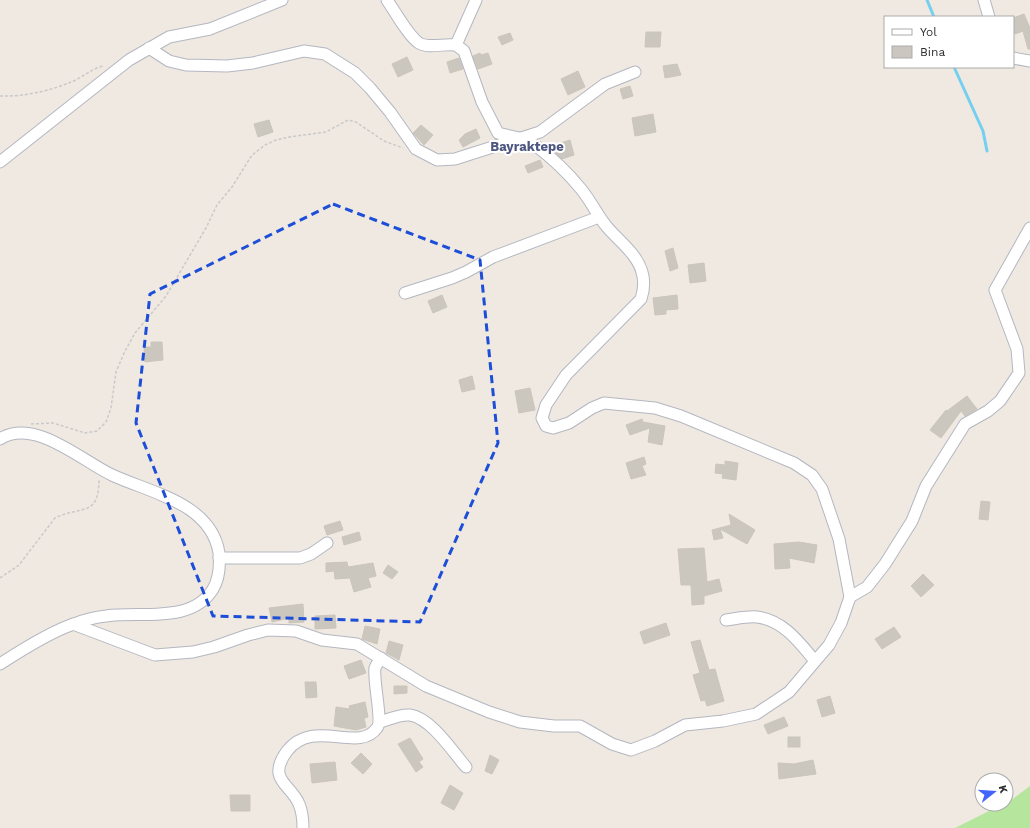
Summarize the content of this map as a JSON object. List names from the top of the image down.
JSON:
{
  "districts": ["Bayraktepe"],
  "legend": ["Yol", "Bina"],
  "north": "right"
}
